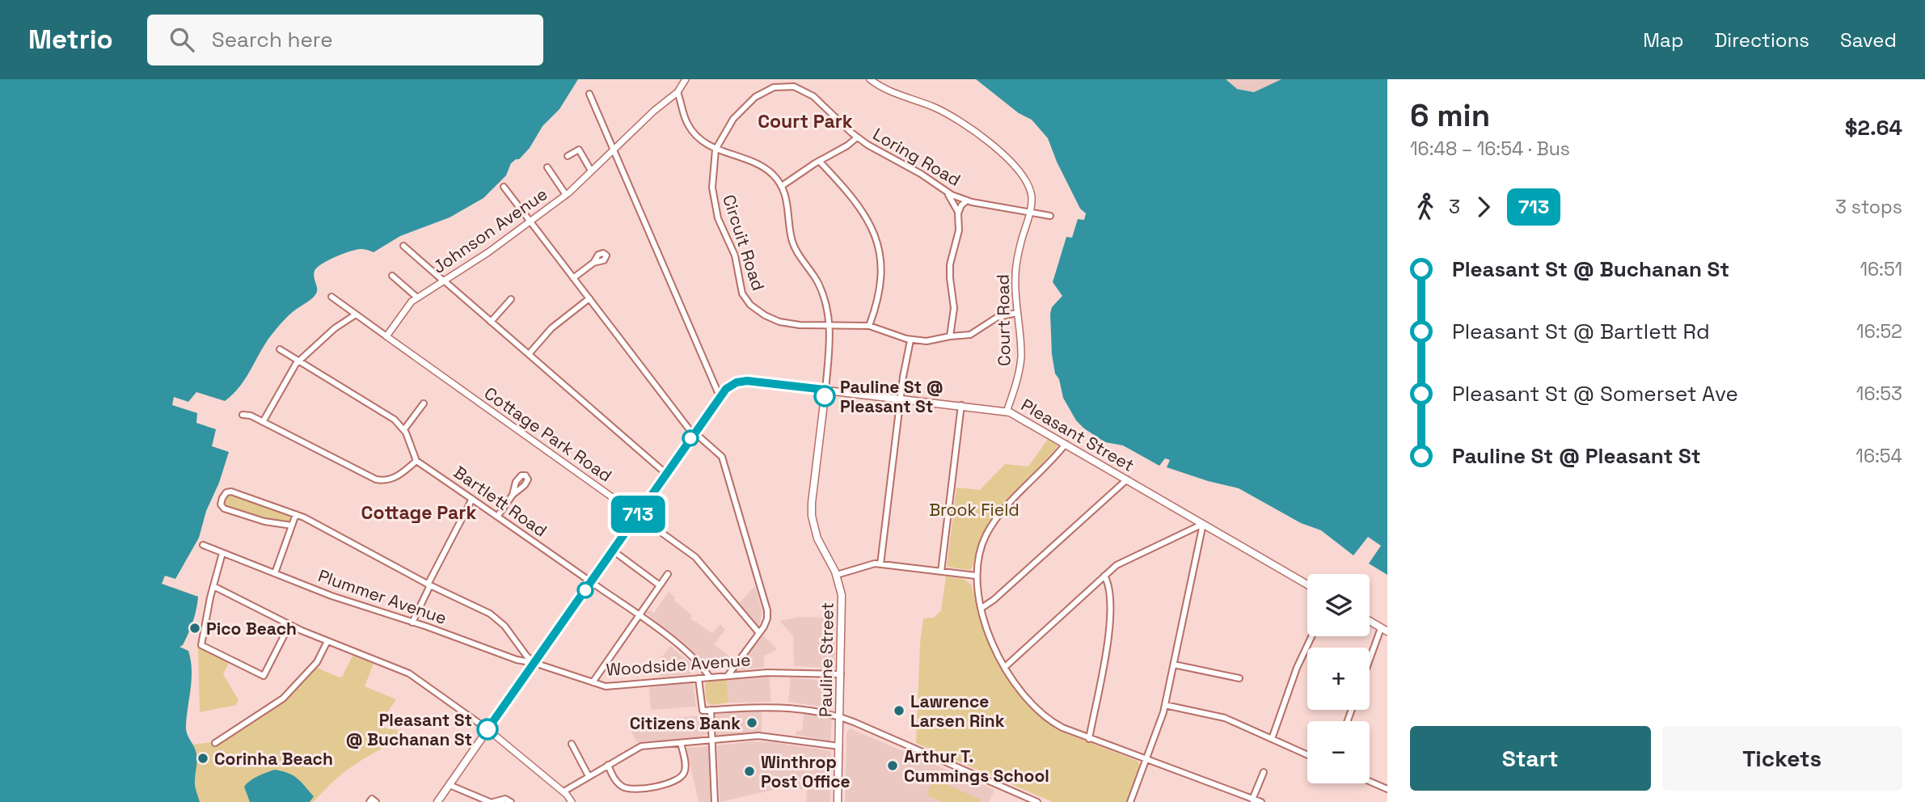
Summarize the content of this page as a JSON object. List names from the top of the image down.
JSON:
{
  "streets": {
    "main road": ["Pleasant Street", "Pauline Street"],
    "street": [
      "Loring Road",
      "Johnson Avenue",
      "Circuit Road",
      "Court Road",
      "Cottage Park Road",
      "Bartlett Road",
      "Plummer Avenue",
      "Woodside Avenue"
    ]
  },
  "crossings": [
    ["Loring Road", "Court Road"],
    ["Johnson Avenue", "Cottage Park Road"],
    ["Circuit Road", "Court Road"],
    ["Court Road", "Pleasant Street"],
    ["Cottage Park Road", "Pleasant Street"],
    ["Pleasant Street", "Bartlett Road"],
    ["Pleasant Street", "Plummer Avenue"],
    ["Pleasant Street", "Pauline Street"],
    ["Pleasant Street", "Woodside Avenue"],
    ["Bartlett Road", "Woodside Avenue"],
    ["Plummer Avenue", "Woodside Avenue"],
    ["Pauline Street", "Woodside Avenue"]
  ],
  "districts": ["Court Park", "Cottage Park"],
  "parks": ["Brook Field"],
  "places": [
    "Pauline St @ Pleasant St",
    "Pico Beach",
    "Lawrence Larsen Rink",
    "Citizens Bank",
    "Pleasant St @ Buchanan St",
    "Corinha Beach",
    "Arthur T. Cummings School",
    "Winthrop Post Office"
  ],
  "lines": ["bus line 713"],
  "page": {
    "header": "Metrio",
    "search": "Search here",
    "nav": ["Map", "Directions", "Saved"],
    "on_map": "713",
    "heading": ["6 min", "16:48 – 16:54 · Bus", "$2.64"],
    "legs": ["3", "713", "3 stops"],
    "list": [
      {
        "name": "Pleasant St @ Buchanan St",
        "value": "16:51"
      },
      {
        "name": "Pleasant St @ Bartlett Rd",
        "value": "16:52"
      },
      {
        "name": "Pleasant St @ Somerset Ave",
        "value": "16:53"
      },
      {
        "name": "Pauline St @ Pleasant St",
        "value": "16:54"
      }
    ],
    "map_buttons": ["+", "−"],
    "buttons": ["Start", "Tickets"]
  }
}
